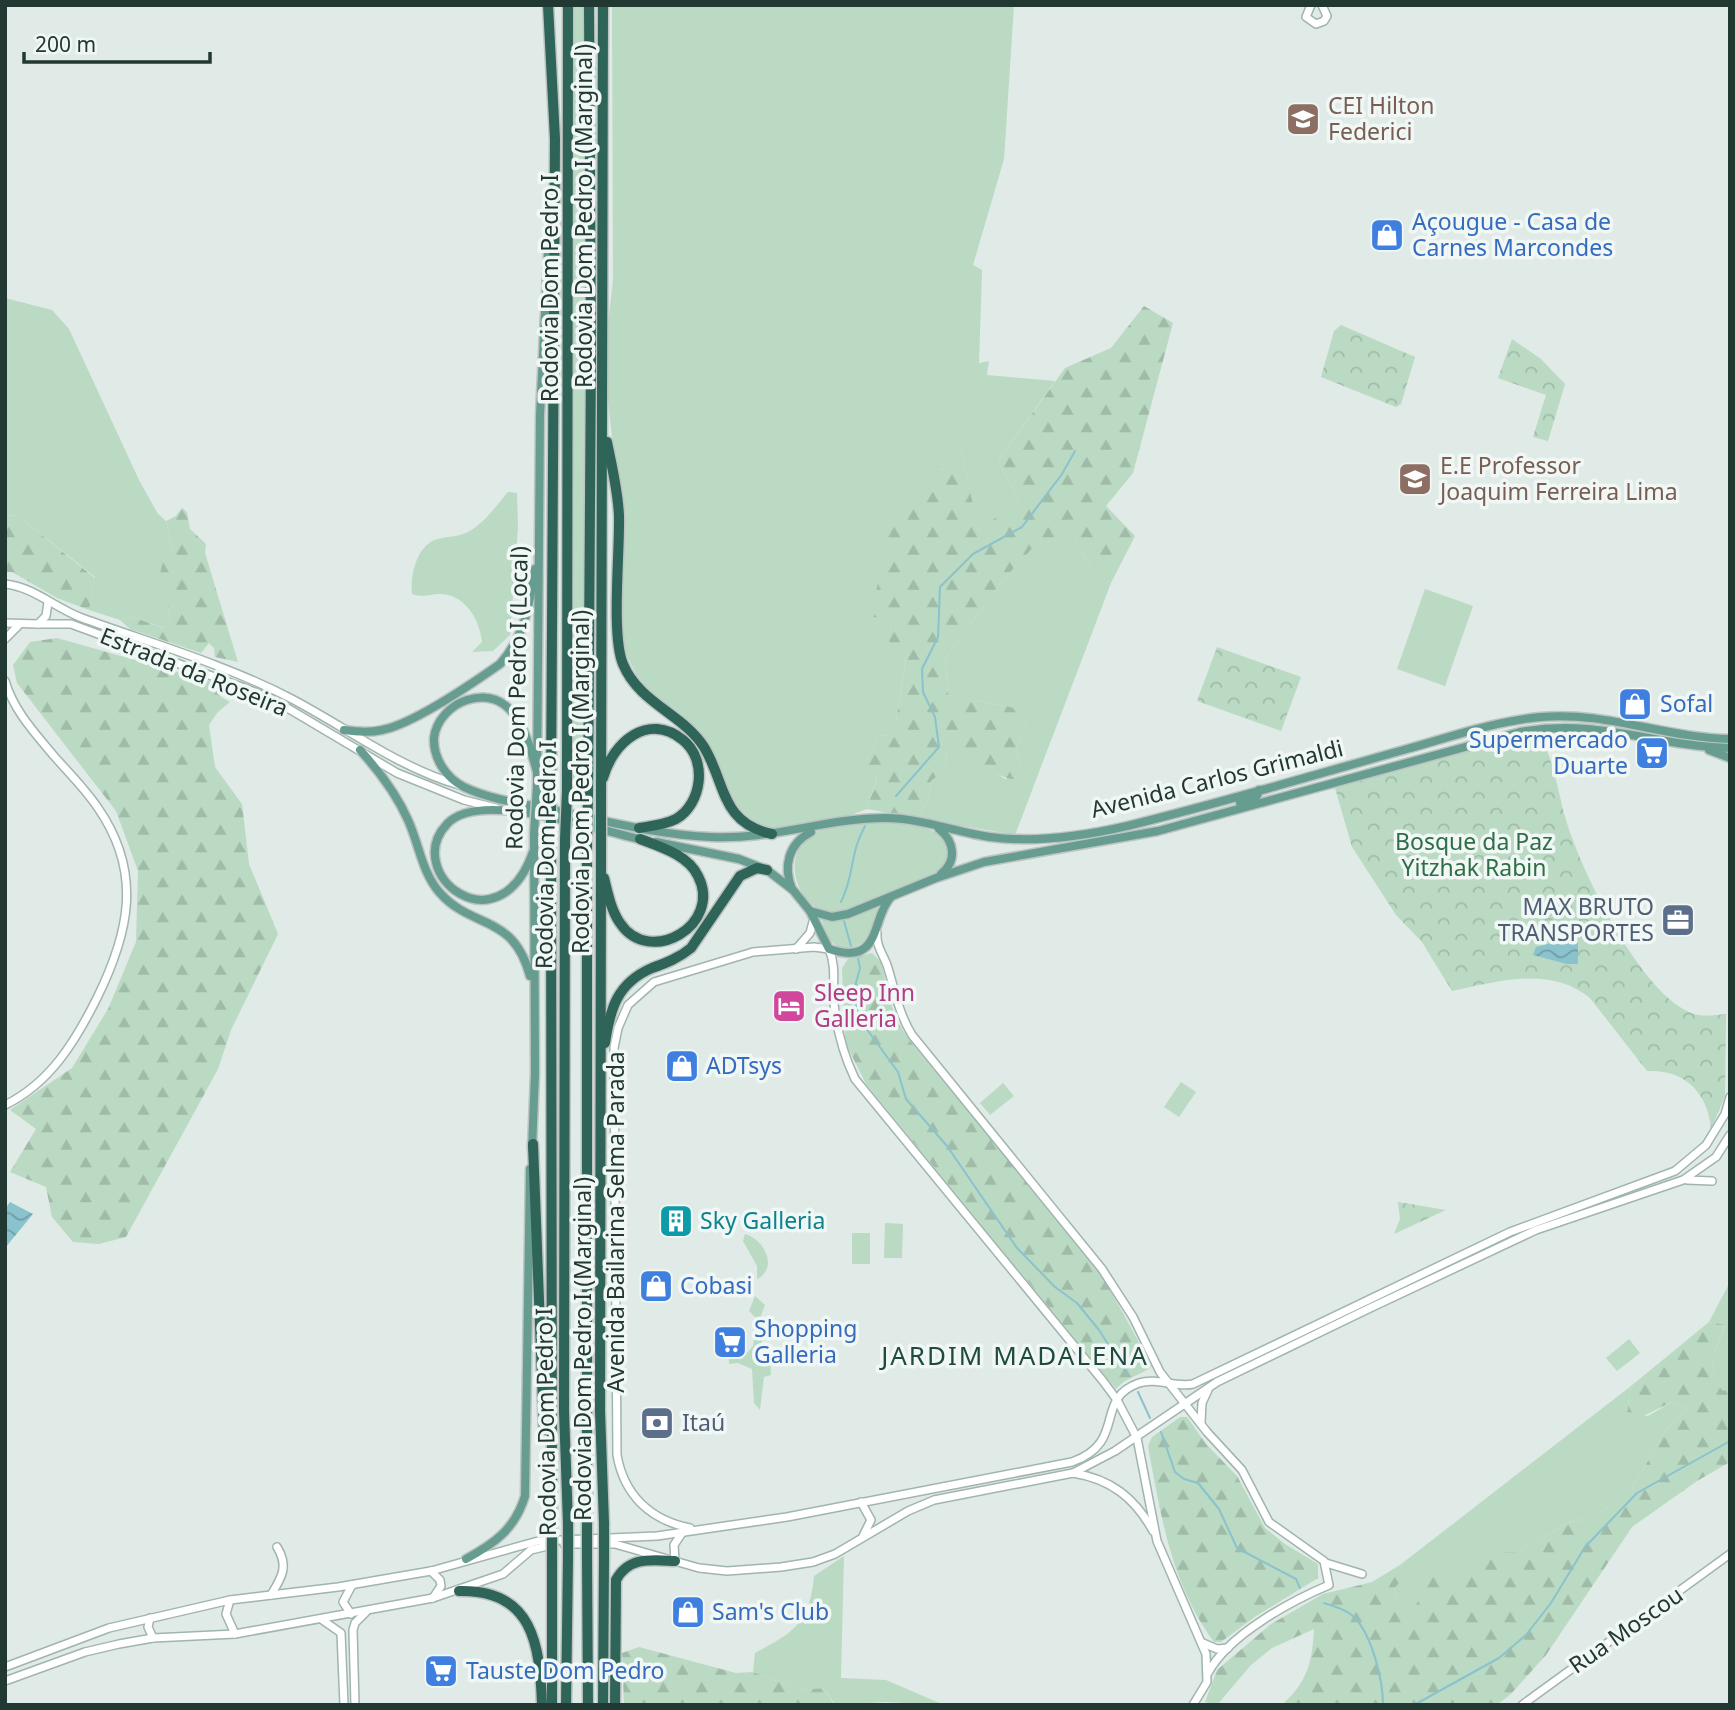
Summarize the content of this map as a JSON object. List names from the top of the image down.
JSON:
{
  "streets": {
    "highway": ["Rodovia Dom Pedro I (Marginal)", "Rodovia Dom Pedro I"],
    "main road": ["Rodovia Dom Pedro I (Local)", "Avenida Carlos Grimaldi"],
    "street": ["Estrada da Roseira", "Avenida Bailarina Selma Parada", "Rua Moscou"]
  },
  "crossings": [
    ["Rodovia Dom Pedro I (Marginal)", "Rodovia Dom Pedro I (Local)"],
    ["Estrada da Roseira", "Avenida Carlos Grimaldi"]
  ],
  "districts": ["JARDIM MADALENA"],
  "parks": ["Bosque da Paz Yitzhak Rabin"],
  "places": {
    "school or university": ["CEI Hilton Federici", "E.E Professor Joaquim Ferreira Lima"],
    "shop": [
      "Açougue - Casa de Carnes Marcondes",
      "Sofal",
      "ADTsys",
      "Cobasi",
      "Sam's Club"
    ],
    "supermarket": ["Supermercado Duarte", "Shopping Galleria", "Tauste Dom Pedro"],
    "office": ["MAX BRUTO TRANSPORTES"],
    "hotel": ["Sleep Inn Galleria"],
    "building": ["Sky Galleria"],
    "bank": ["Itaú"]
  },
  "scale_bar": "200 m"
}
